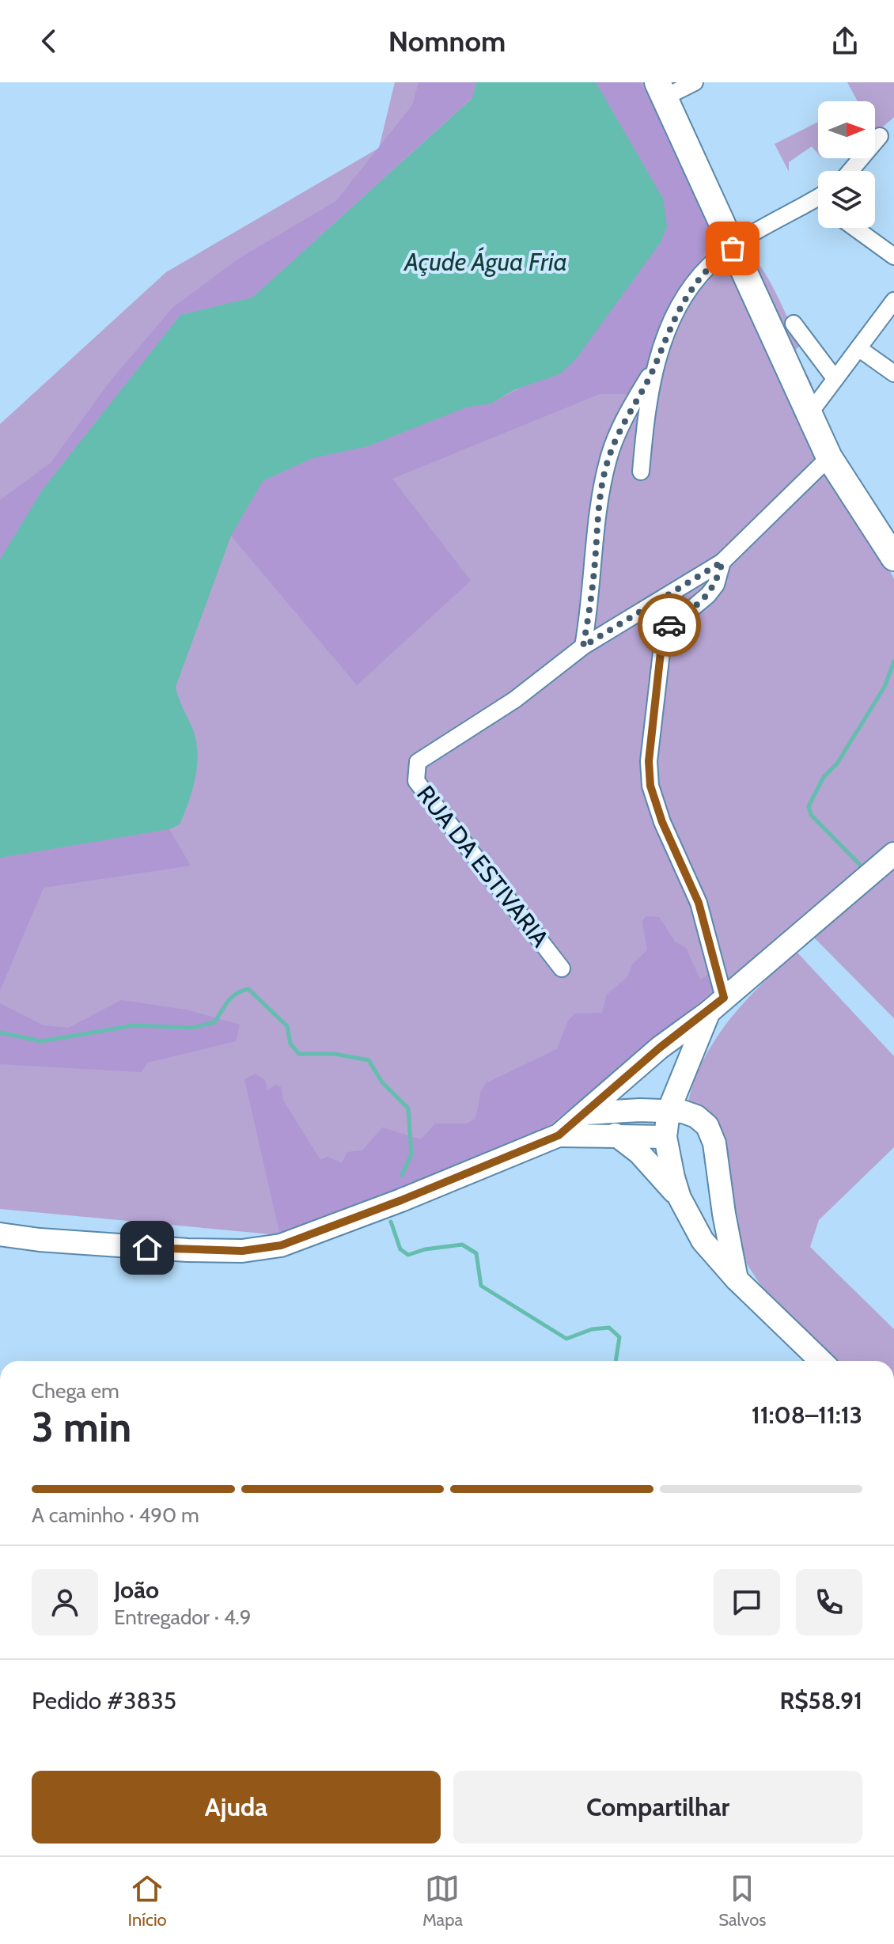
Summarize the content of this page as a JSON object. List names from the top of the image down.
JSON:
{
  "streets": {
    "street": ["RUA DA ESTIVARIA"]
  },
  "water": ["Açude Água Fria"],
  "north": "right",
  "page": {
    "header": "Nomnom",
    "heading": ["3 min", "Chega em", "11:08–11:13"],
    "panel": [
      "João",
      "Entregador · 4.9",
      "Pedido #3835",
      "R$58.91"
    ],
    "bar": "A caminho · 490 m",
    "buttons": ["Ajuda", "Compartilhar"],
    "tabs": ["Início", "Mapa", "Salvos"]
  }
}
